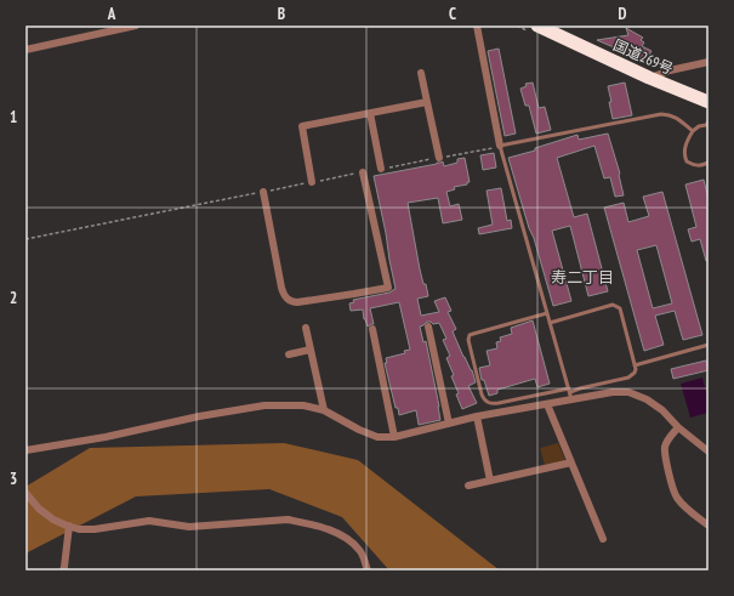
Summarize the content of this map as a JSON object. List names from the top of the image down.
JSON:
{
  "streets": {
    "highway": ["国道269号"]
  },
  "districts": ["寿二丁目"],
  "grid": {
    "columns": [
      "A",
      "B",
      "C",
      "D"
    ],
    "rows": ["1", "2", "3"]
  }
}
